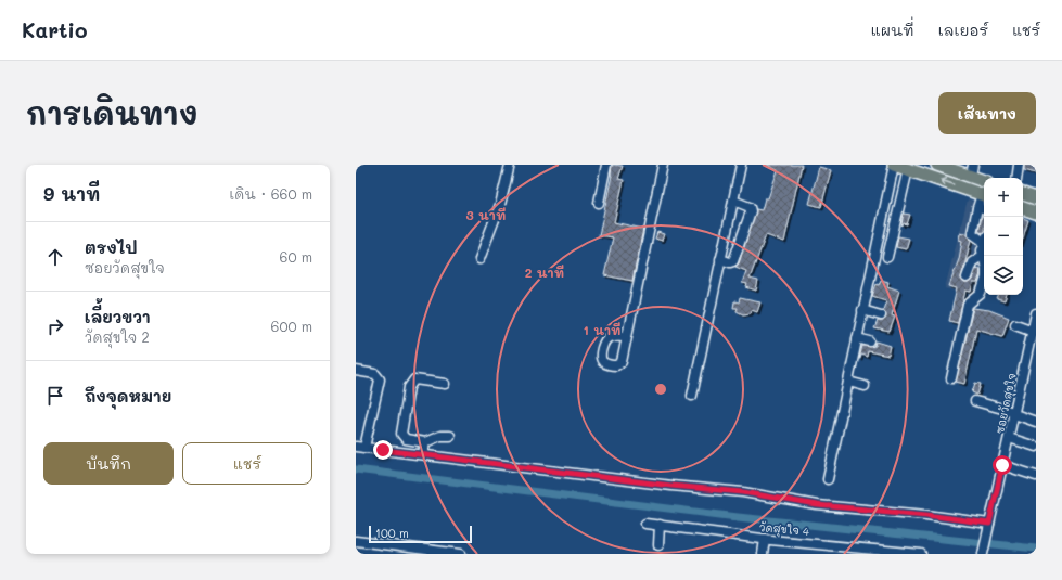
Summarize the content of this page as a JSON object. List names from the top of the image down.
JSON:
{
  "streets": {
    "street": ["ซอยวัดสุขใจ", "วัดสุขใจ 4"]
  },
  "scale_bar": "100 m",
  "page": {
    "header": "Kartio",
    "nav": ["แผนที่", "เลเยอร์", "แชร์"],
    "buttons": [
      "เส้นทาง",
      ["บันทึก", "แชร์"]
    ],
    "title": "การเดินทาง",
    "heading": ["9 นาที", "เดิน · 660 m"],
    "map_buttons": ["+", "−"],
    "list": [
      ["ตรงไป", "ซอยวัดสุขใจ", "60 m"],
      ["เลี้ยวขวา", "วัดสุขใจ 2", "600 m"],
      "ถึงจุดหมาย"
    ],
    "scale": "100 m"
  },
  "rings": ["3 นาที", "2 นาที", "1 นาที"]
}
